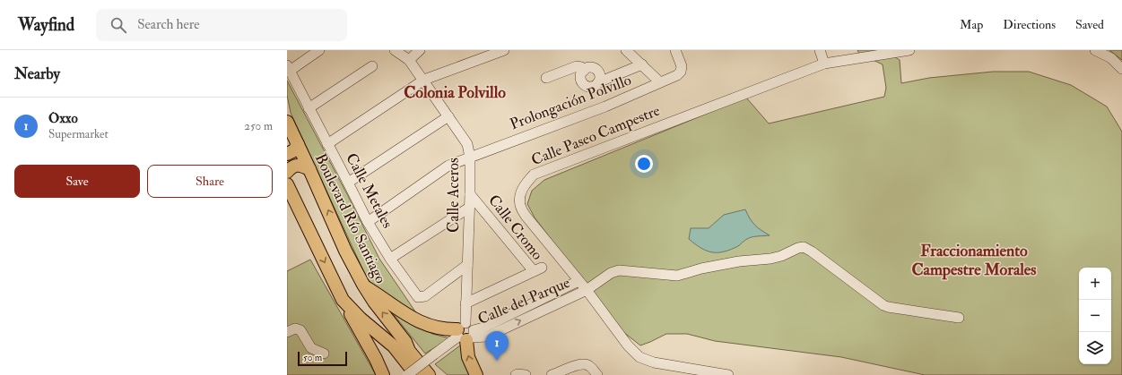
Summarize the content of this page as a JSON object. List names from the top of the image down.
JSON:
{
  "streets": {
    "main road": ["Boulevard Río Santiago"],
    "street": [
      "Prolongación Polvillo",
      "Calle Paseo Campestre",
      "Calle Metales",
      "Calle Aceros",
      "Calle Cromo",
      "Calle del Parque"
    ]
  },
  "crossings": [
    ["Prolongación Polvillo", "Calle Metales"],
    ["Prolongación Polvillo", "Calle Aceros"],
    ["Calle Paseo Campestre", "Calle del Parque"],
    ["Calle Metales", "Calle Aceros"],
    ["Calle Aceros", "Calle Cromo"],
    ["Calle Aceros", "Calle del Parque"]
  ],
  "districts": ["Colonia Polvillo", "Fraccionamiento Campestre Morales"],
  "scale_bar": "50 m",
  "page": {
    "header": "Wayfind",
    "search": "Search here",
    "nav": ["Map", "Directions", "Saved"],
    "heading": "Nearby",
    "list": [
      {
        "mark": "1",
        "name": "Oxxo",
        "note": "Supermarket",
        "value": "250 m"
      }
    ],
    "buttons": ["Save", "Share"],
    "map_buttons": ["+", "−"],
    "pins": "1",
    "scale": "50 m"
  }
}
